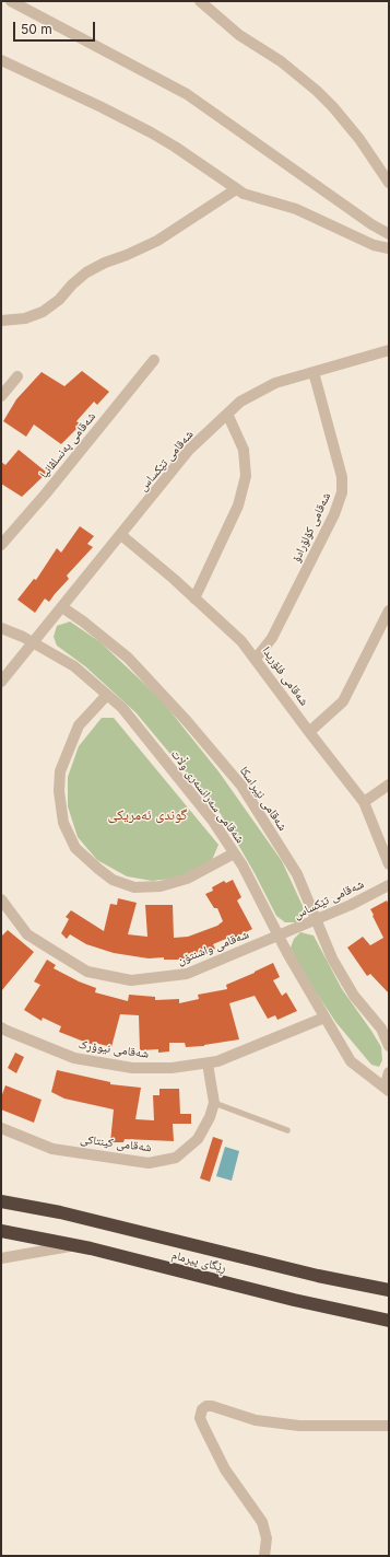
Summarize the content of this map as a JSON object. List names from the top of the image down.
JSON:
{
  "streets": {
    "highway": ["ڕێگای پیرمام"],
    "street": [
      "شەقامی پەنسلڤانیا",
      "شەقامی تێکساس",
      "شەقامی کۆلۆرادۆ",
      "شەقامی فلۆریدا",
      "شەقامی سەرانسەری وڵات",
      "شەقامی نێبراسکا",
      "شەقامی واشنتۆن",
      "شەقامی نیوۆرک",
      "شەقامی کینتاکی"
    ]
  },
  "crossings": [
    ["شەقامی تێکساس", "شەقامی کۆلۆرادۆ"],
    ["شەقامی تێکساس", "شەقامی فلۆریدا"],
    ["شەقامی تێکساس", "شەقامی سەرانسەری وڵات"],
    ["شەقامی تێکساس", "شەقامی نێبراسکا"],
    ["شەقامی تێکساس", "شەقامی واشنتۆن"],
    ["شەقامی کۆلۆرادۆ", "شەقامی فلۆریدا"],
    ["شەقامی سەرانسەری وڵات", "شەقامی واشنتۆن"],
    ["شەقامی سەرانسەری وڵات", "شەقامی نیوۆرک"]
  ],
  "districts": ["گوندی ئەمریکی"],
  "scale_bar": "50 m"
}
